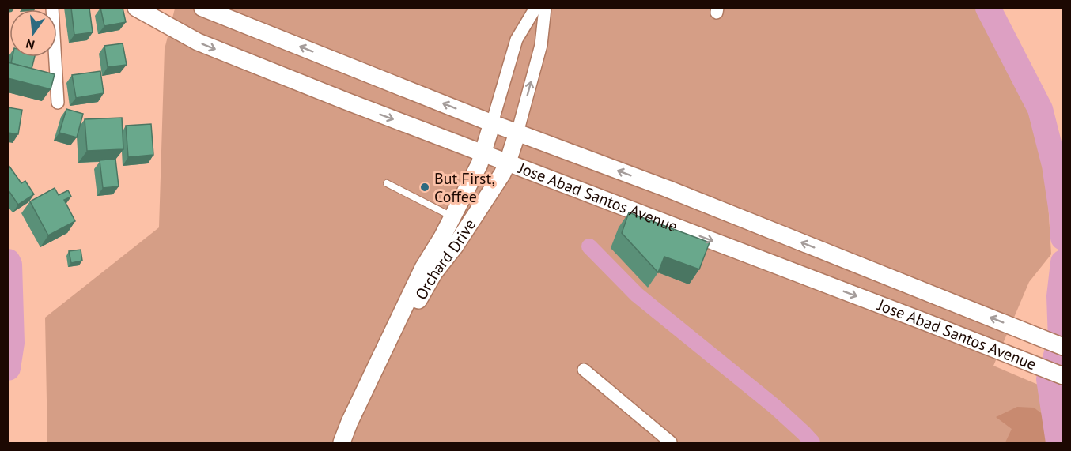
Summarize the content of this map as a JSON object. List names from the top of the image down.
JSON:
{
  "streets": {
    "main road": ["Jose Abad Santos Avenue", "Orchard Drive"]
  },
  "crossings": [
    ["Jose Abad Santos Avenue", "Orchard Drive"]
  ],
  "places": ["But First, Coffee"],
  "north": "bottom"
}
